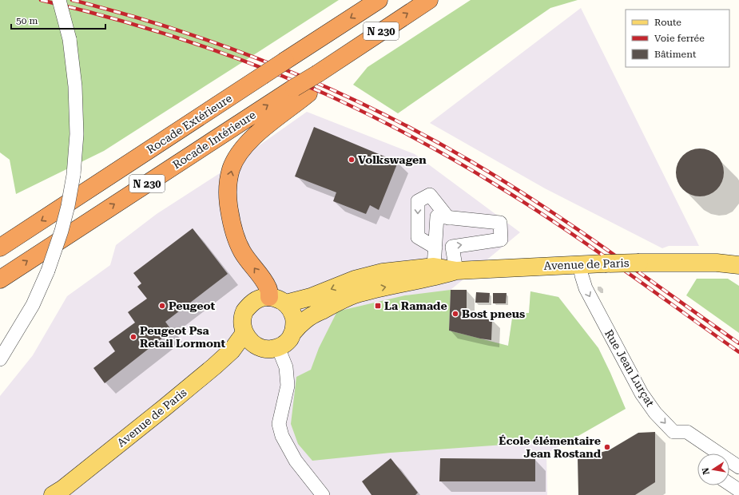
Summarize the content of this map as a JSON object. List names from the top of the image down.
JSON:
{
  "streets": {
    "highway": ["N 230", "Rocade Extérieure", "Rocade Intérieure"],
    "main road": ["Avenue de Paris"],
    "street": ["Rue Jean Lurçat"]
  },
  "crossings": [
    ["N 230", "Rocade Intérieure"],
    ["Avenue de Paris", "Rue Jean Lurçat"]
  ],
  "one_way": ["Rocade Extérieure", "Rocade Intérieure", "Rue Jean Lurçat"],
  "places": {
    "other": [
      "Volkswagen",
      "Peugeot",
      "Bost pneus",
      "Peugeot Psa Retail Lormont",
      "École élémentaire Jean Rostand"
    ],
    "transit": ["La Ramade"]
  },
  "legend": ["Route", "Voie ferrée", "Bâtiment"],
  "scale_bar": "50 m",
  "north": "left"
}
